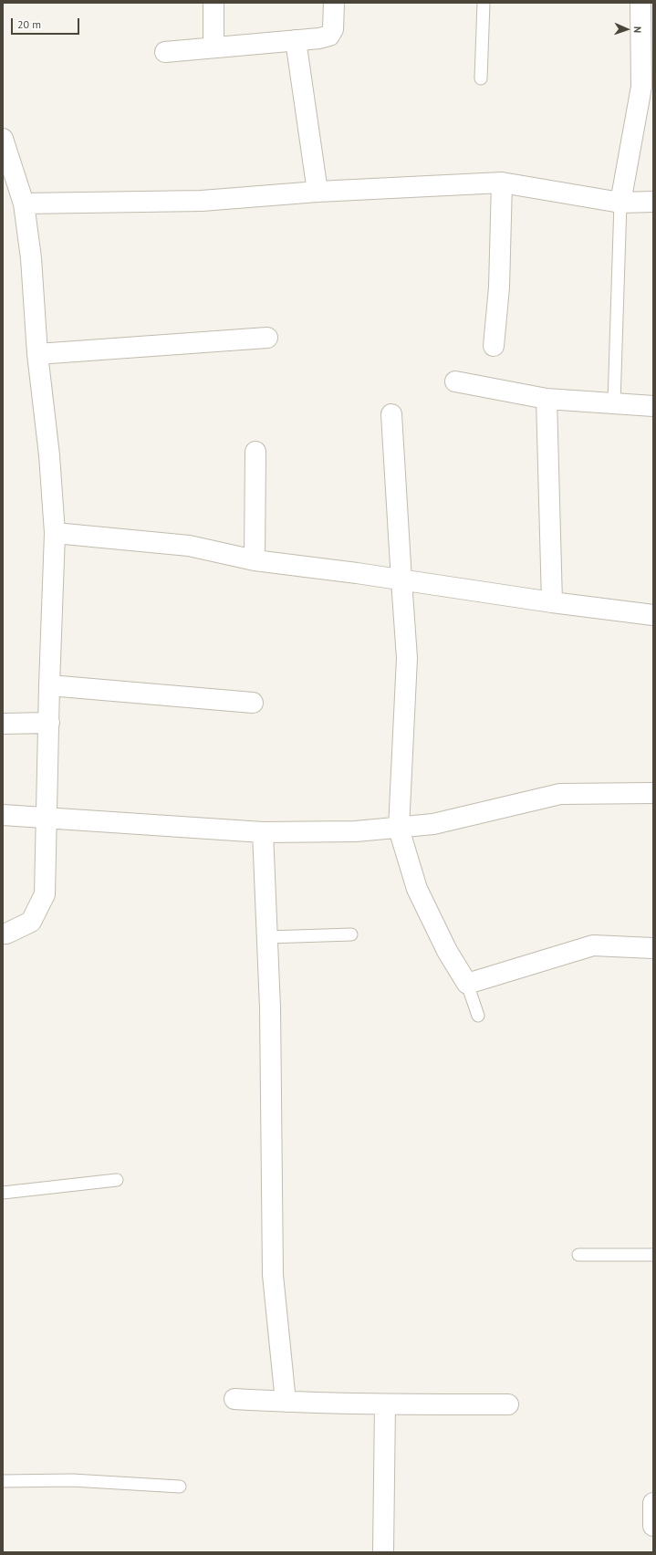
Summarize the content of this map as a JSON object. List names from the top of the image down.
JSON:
{
  "scale_bar": "20 m",
  "north": "right"
}
